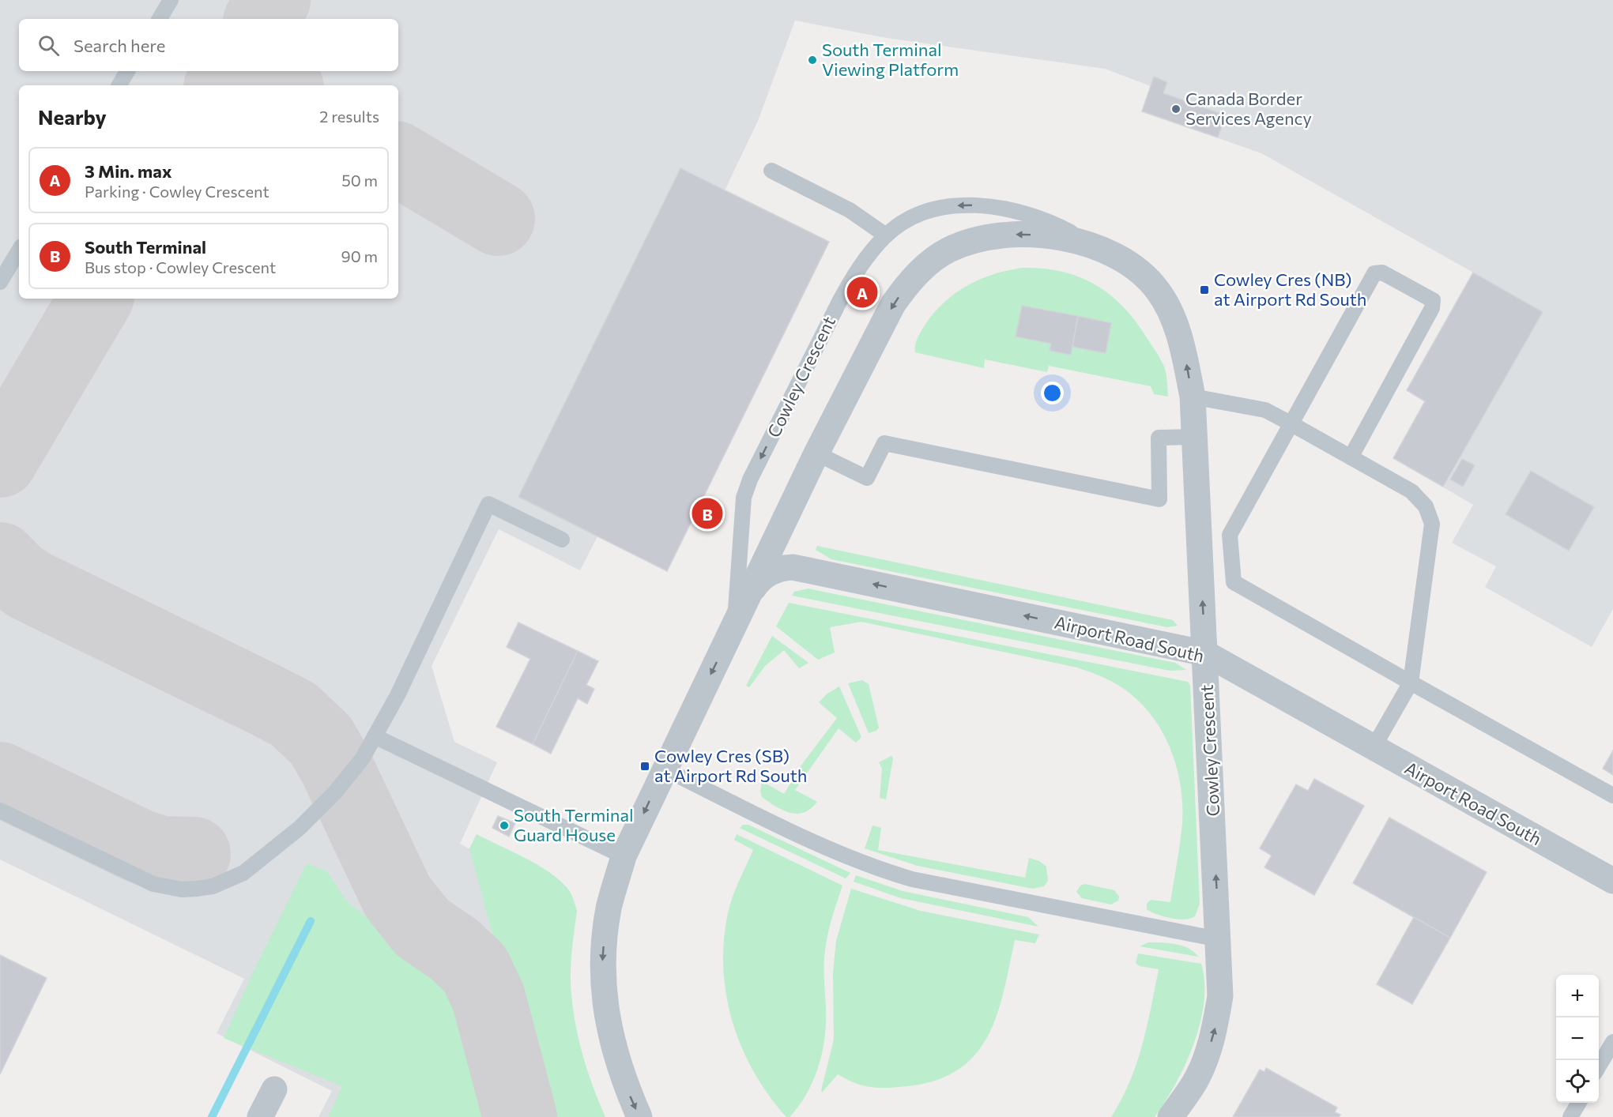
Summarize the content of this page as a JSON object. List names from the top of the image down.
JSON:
{
  "streets": {
    "street": ["Cowley Crescent", "Airport Road South"]
  },
  "crossings": [
    ["Cowley Crescent", "Airport Road South"]
  ],
  "one_way": ["Airport Road South"],
  "places": {
    "other": ["South Terminal Viewing Platform", "Canada Border Services Agency", "South Terminal Guard House"],
    "transit": ["Cowley Cres (NB) at Airport Rd South", "Cowley Cres (SB) at Airport Rd South"]
  },
  "page": {
    "search": "Search here",
    "heading": ["Nearby", "2 results"],
    "list": [
      {
        "mark": "A",
        "name": "3 Min. max",
        "note": "Parking · Cowley Crescent",
        "value": "50 m"
      },
      {
        "mark": "B",
        "name": "South Terminal",
        "note": "Bus stop · Cowley Crescent",
        "value": "90 m"
      }
    ],
    "pins": ["A", "B"],
    "map_buttons": ["+", "−"]
  }
}
